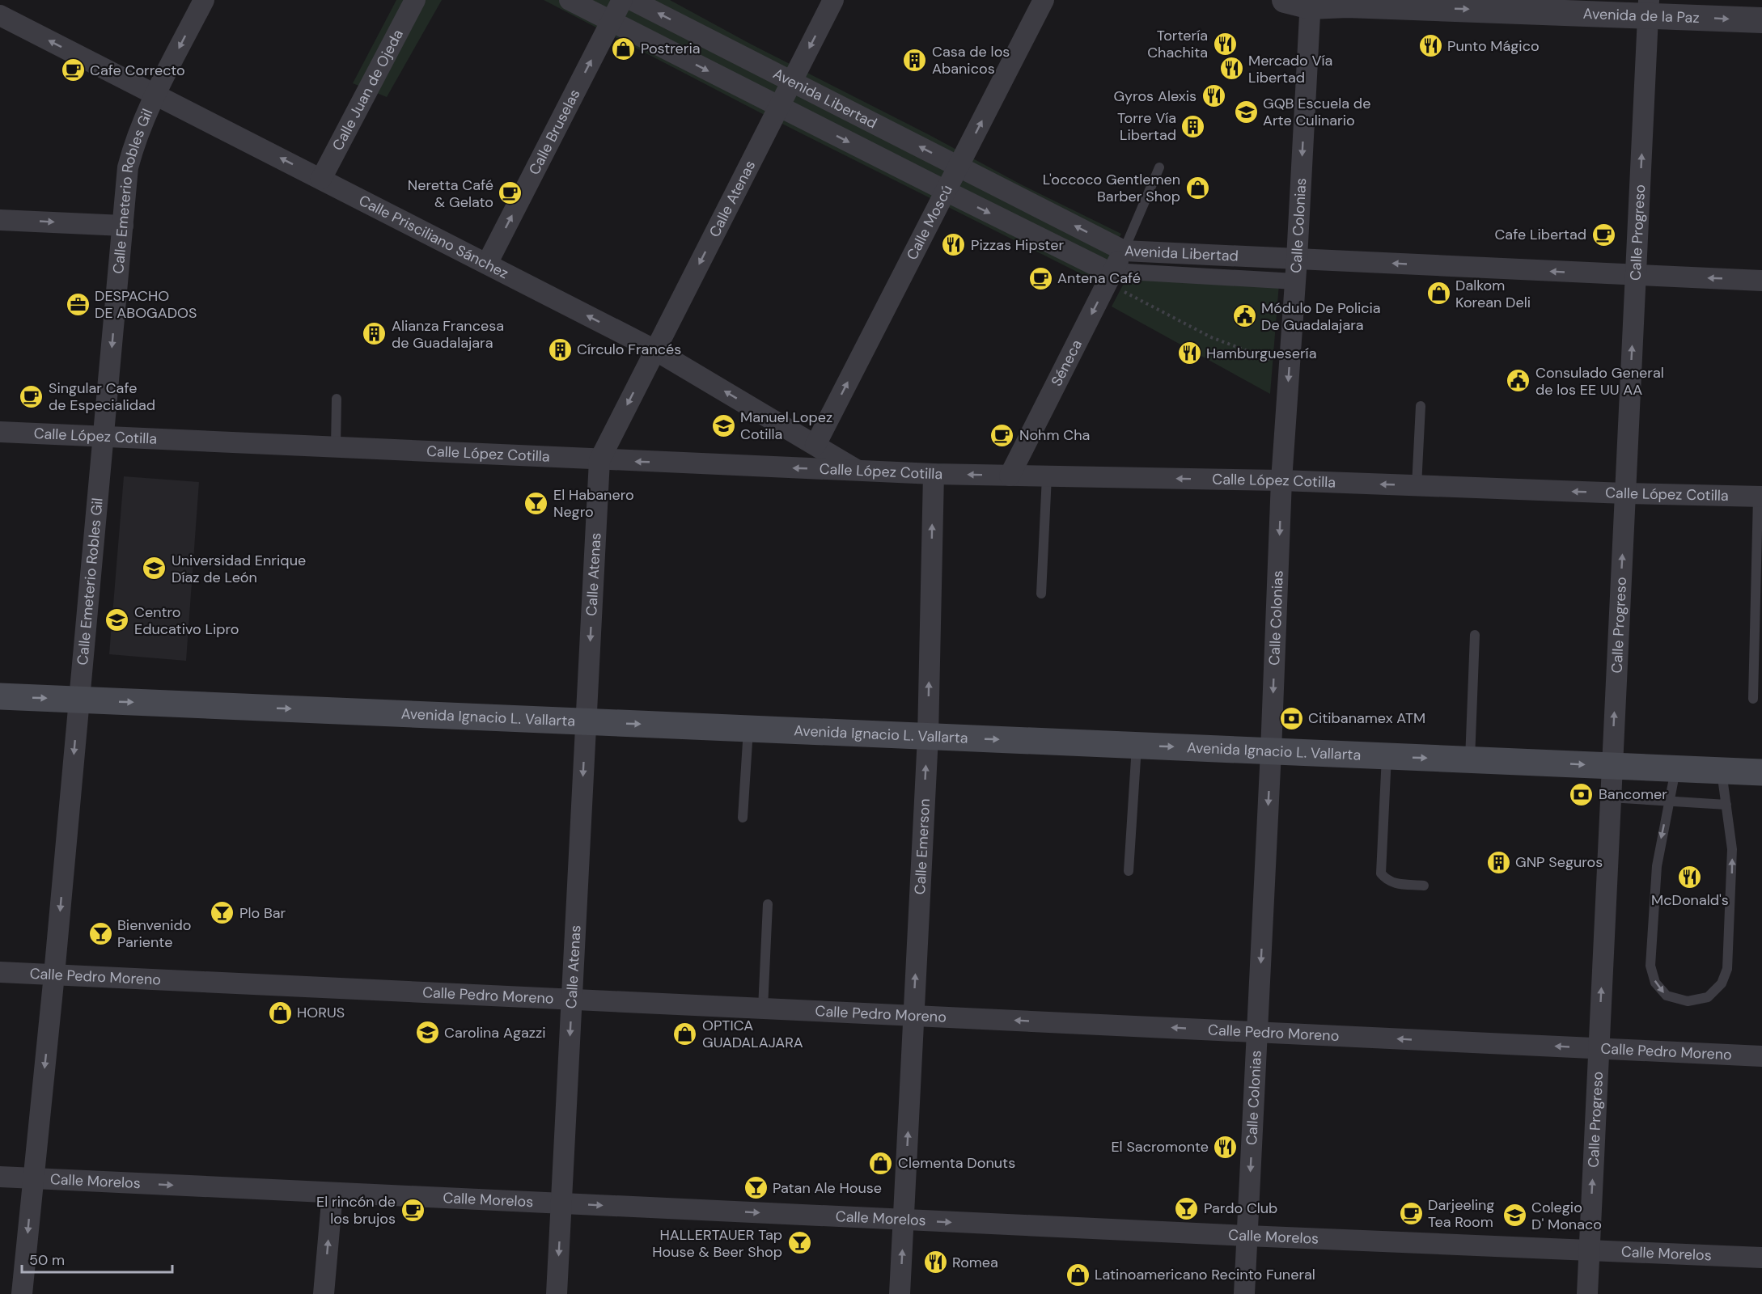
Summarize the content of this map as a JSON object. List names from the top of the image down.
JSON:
{
  "streets": {
    "main road": ["Avenida Ignacio L. Vallarta"],
    "street": [
      "Avenida de la Paz",
      "Calle Juan de Ojeda",
      "Avenida Libertad",
      "Calle Bruselas",
      "Calle Emeterio Robles Gil",
      "Calle Atenas",
      "Calle Moscú",
      "Calle Colonias",
      "Calle Progreso",
      "Calle Prisciliano Sánchez",
      "Séneca",
      "Calle López Cotilla",
      "Calle Emerson",
      "Calle Pedro Moreno",
      "Calle Morelos"
    ]
  },
  "crossings": [
    ["Avenida de la Paz", "Calle Colonias"],
    ["Avenida de la Paz", "Calle Progreso"],
    ["Calle Juan de Ojeda", "Calle Prisciliano Sánchez"],
    ["Avenida Libertad", "Calle Bruselas"],
    ["Avenida Libertad", "Calle Atenas"],
    ["Avenida Libertad", "Calle Moscú"],
    ["Avenida Libertad", "Calle Colonias"],
    ["Avenida Libertad", "Calle Progreso"],
    ["Avenida Libertad", "Séneca"],
    ["Calle Bruselas", "Calle Prisciliano Sánchez"],
    ["Calle Emeterio Robles Gil", "Calle Prisciliano Sánchez"],
    ["Calle Emeterio Robles Gil", "Calle López Cotilla"],
    ["Calle Emeterio Robles Gil", "Avenida Ignacio L. Vallarta"],
    ["Calle Emeterio Robles Gil", "Calle Pedro Moreno"],
    ["Calle Emeterio Robles Gil", "Calle Morelos"],
    ["Calle Atenas", "Calle Prisciliano Sánchez"],
    ["Calle Atenas", "Calle López Cotilla"],
    ["Calle Atenas", "Avenida Ignacio L. Vallarta"],
    ["Calle Atenas", "Calle Pedro Moreno"],
    ["Calle Atenas", "Calle Morelos"],
    ["Calle Moscú", "Calle Prisciliano Sánchez"],
    ["Calle Colonias", "Calle López Cotilla"],
    ["Calle Colonias", "Avenida Ignacio L. Vallarta"],
    ["Calle Colonias", "Calle Pedro Moreno"],
    ["Calle Colonias", "Calle Morelos"],
    ["Calle Progreso", "Calle López Cotilla"],
    ["Calle Progreso", "Avenida Ignacio L. Vallarta"],
    ["Calle Progreso", "Calle Pedro Moreno"],
    ["Calle Progreso", "Calle Morelos"],
    ["Calle Prisciliano Sánchez", "Calle López Cotilla"],
    ["Séneca", "Calle López Cotilla"],
    ["Calle López Cotilla", "Calle Emerson"],
    ["Avenida Ignacio L. Vallarta", "Calle Emerson"],
    ["Calle Emerson", "Calle Pedro Moreno"],
    ["Calle Emerson", "Calle Morelos"]
  ],
  "one_way": [
    "Avenida de la Paz",
    "Calle Bruselas",
    "Calle Emeterio Robles Gil",
    "Calle Atenas",
    "Calle Moscú",
    "Calle Colonias",
    "Calle Progreso",
    "Calle Prisciliano Sánchez",
    "Séneca",
    "Calle López Cotilla",
    "Avenida Ignacio L. Vallarta",
    "Calle Emerson",
    "Calle Pedro Moreno",
    "Calle Morelos"
  ],
  "places": {
    "restaurant": [
      "Tortería Chachita",
      "Punto Mágico",
      "Mercado Vía Libertad",
      "Gyros Alexis",
      "Pizzas Hipster",
      "Hamburguesería",
      "McDonald's",
      "El Sacromonte",
      "Romea"
    ],
    "shop": [
      "Postreria",
      "L'occoco Gentlemen Barber Shop",
      "Dalkom Korean Deli",
      "HORUS",
      "OPTICA GUADALAJARA",
      "Clementa Donuts",
      "Latinoamericano Recinto Funeral"
    ],
    "building": [
      "Casa de los Abanicos",
      "Torre Vía Libertad",
      "Alianza Francesa de Guadalajara",
      "Círculo Francés",
      "GNP Seguros"
    ],
    "cafe": [
      "Cafe Correcto",
      "Neretta Café & Gelato",
      "Cafe Libertad",
      "Antena Café",
      "Singular Cafe de Especialidad",
      "Nohm Cha",
      "El rincón de los brujos",
      "Darjeeling Tea Room"
    ],
    "school or university": [
      "GQB Escuela de Arte Culinario",
      "Manuel Lopez Cotilla",
      "Universidad Enrique Díaz de León",
      "Centro Educativo Lipro",
      "Carolina Agazzi",
      "Colegio D' Monaco"
    ],
    "office": ["DESPACHO DE ABOGADOS"],
    "public building": ["Módulo De Policia De Guadalajara", "Consulado General de los EE UU AA"],
    "bar": [
      "El Habanero Negro",
      "Plo Bar",
      "Bienvenido Pariente",
      "Patan Ale House",
      "Pardo Club",
      "HALLERTAUER Tap House & Beer Shop"
    ],
    "bank": ["Citibanamex ATM", "Bancomer"]
  },
  "scale_bar": "50 m"
}
